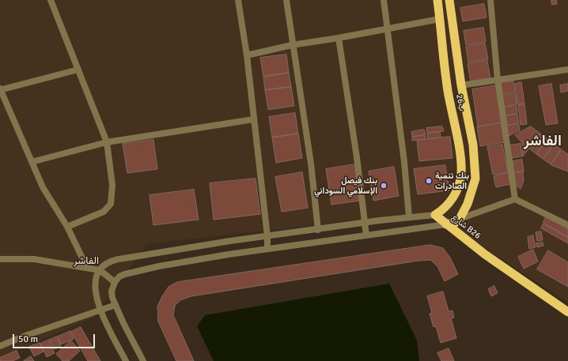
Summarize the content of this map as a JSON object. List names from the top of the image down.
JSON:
{
  "streets": {
    "highway": ["26ب", "شارع B26"]
  },
  "crossings": [
    ["26ب", "شارع B26"]
  ],
  "districts": ["الفاشر", "الفاشر"],
  "places": ["بنك تنمية الصادرات", "بنك فيصل الإسلامي السوداني"],
  "scale_bar": "50 m"
}
